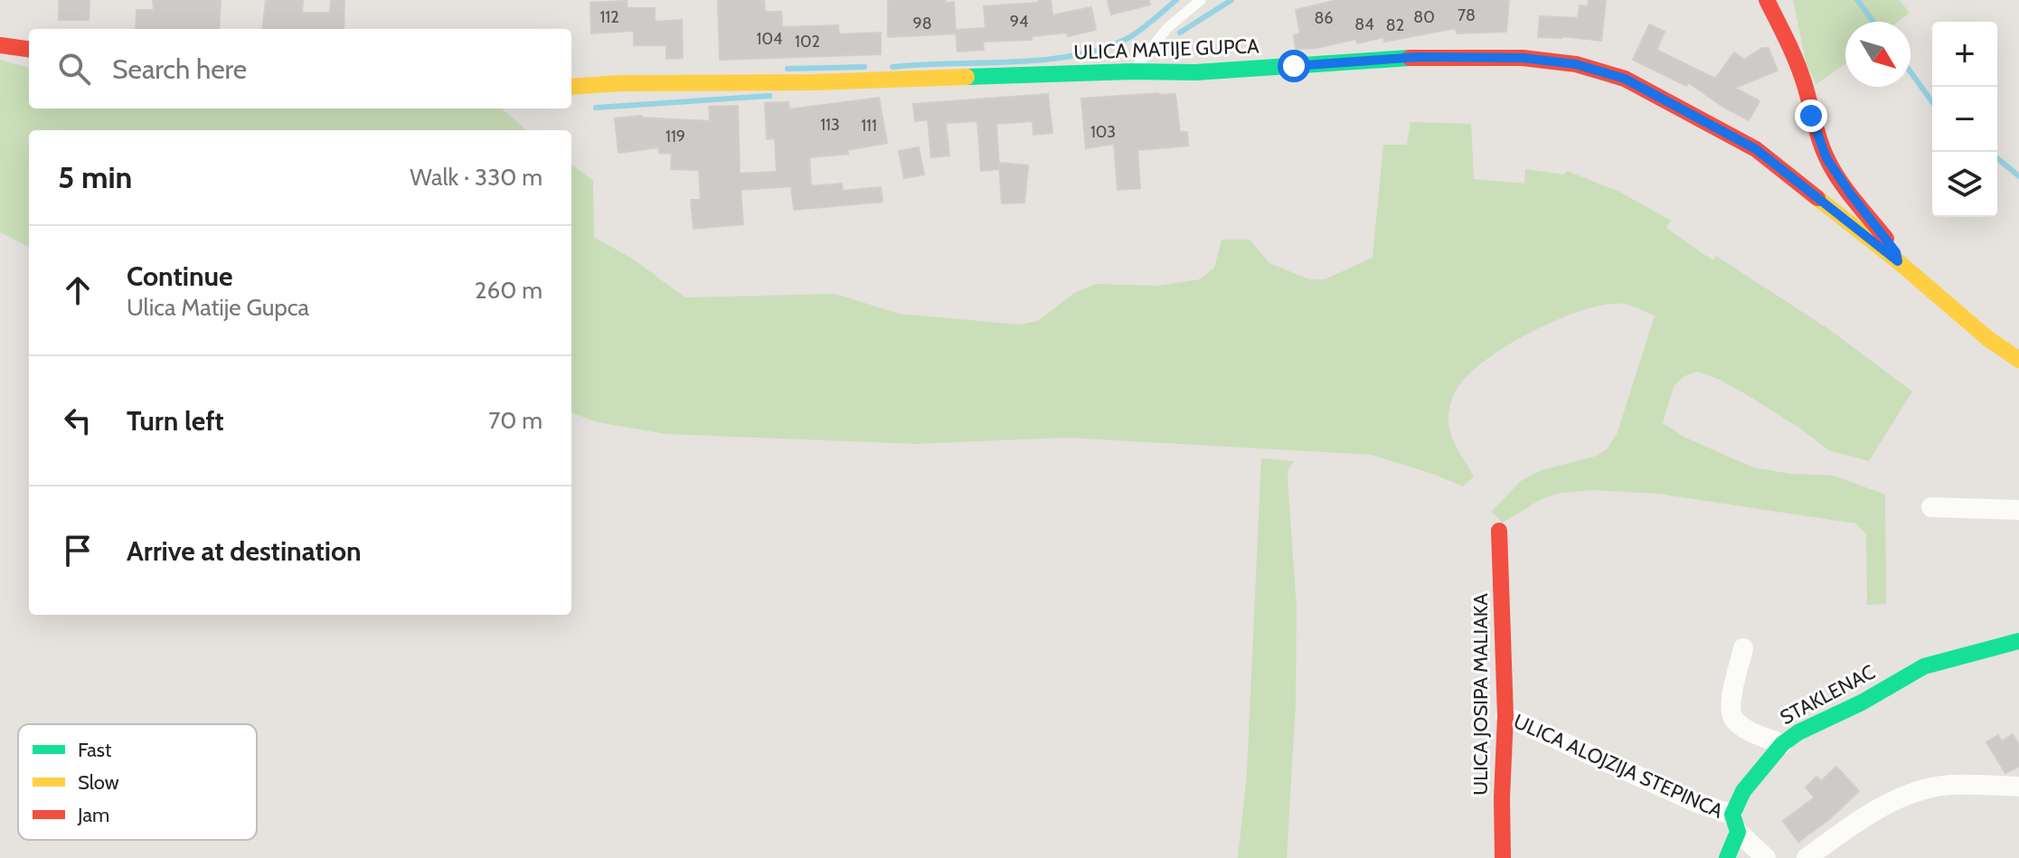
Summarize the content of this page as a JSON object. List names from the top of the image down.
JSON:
{
  "streets": {
    "street": [
      "ULICA MATIJE GUPCA",
      "ULICA JOSIPA MALIAKA",
      "STAKLENAC",
      "ULICA ALOJZIJA STEPINCA"
    ]
  },
  "crossings": [
    ["ULICA JOSIPA MALIAKA", "ULICA ALOJZIJA STEPINCA"],
    ["STAKLENAC", "ULICA ALOJZIJA STEPINCA"]
  ],
  "house_numbers": [
    "78",
    "112",
    "80",
    "86",
    "94",
    "98",
    "84",
    "82",
    "104",
    "102",
    "113",
    "111",
    "103",
    "119"
  ],
  "legend": ["Fast", "Slow", "Jam"],
  "north": "bottom right",
  "page": {
    "map_buttons": ["+", "−"],
    "search": "Search here",
    "heading": ["5 min", "Walk · 330 m"],
    "list": [
      ["Continue", "Ulica Matije Gupca", "260 m"],
      ["Turn left", "70 m"],
      "Arrive at destination"
    ]
  }
}
